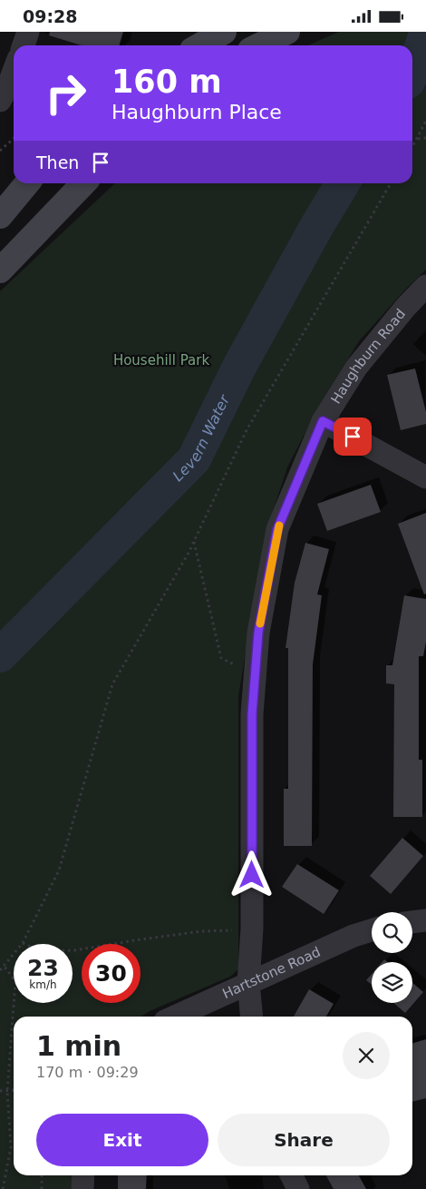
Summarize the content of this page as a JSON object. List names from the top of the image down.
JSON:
{
  "streets": {
    "street": ["Haughburn Road", "Hartstone Road"]
  },
  "crossings": [
    ["Haughburn Road", "Hartstone Road"]
  ],
  "water": ["Levern Water"],
  "parks": ["Househill Park"],
  "page": {
    "status": "09:28",
    "turn": ["160 m", "Haughburn Place"],
    "then": "Then",
    "speed": "23 km/h",
    "limit": "30",
    "heading": ["1 min", "170 m · 09:29"],
    "buttons": ["Exit", "Share"]
  }
}
